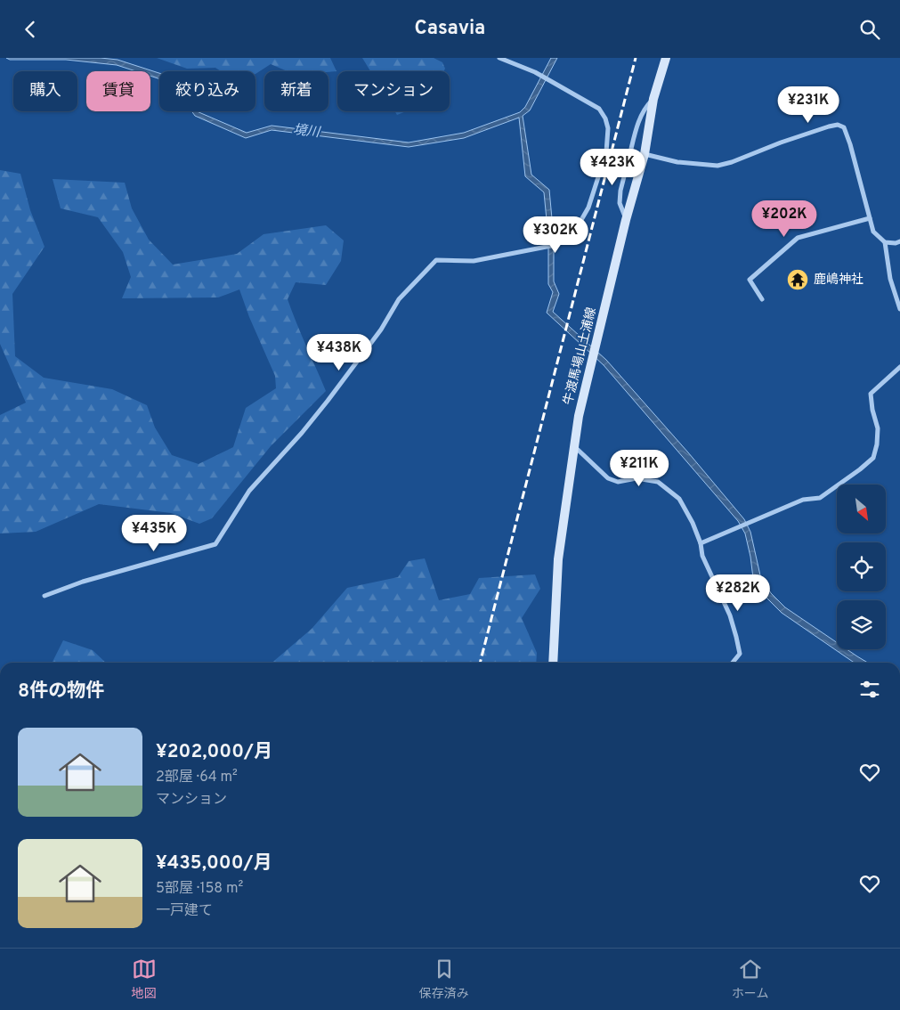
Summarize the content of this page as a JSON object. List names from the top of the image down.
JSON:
{
  "streets": {
    "main road": ["牛渡馬場山土浦線"]
  },
  "water": ["境川"],
  "places": {
    "temple": ["鹿嶋神社"]
  },
  "north": "bottom right",
  "page": {
    "header": "Casavia",
    "chip": [
      "購入",
      "賃貸",
      "絞り込み",
      "新着",
      "マンション"
    ],
    "price": [
      "¥231K",
      "¥423K",
      "¥202K",
      "¥302K",
      "¥438K",
      "¥211K",
      "¥435K",
      "¥282K"
    ],
    "heading": "8件の物件",
    "list": [
      {
        "name": "¥202,000/月",
        "note": "2部屋 · 64 m² · マンション"
      },
      {
        "name": "¥435,000/月",
        "note": "5部屋 · 158 m² · 一戸建て"
      }
    ],
    "tabs": ["地図", "保存済み", "ホーム"]
  }
}
